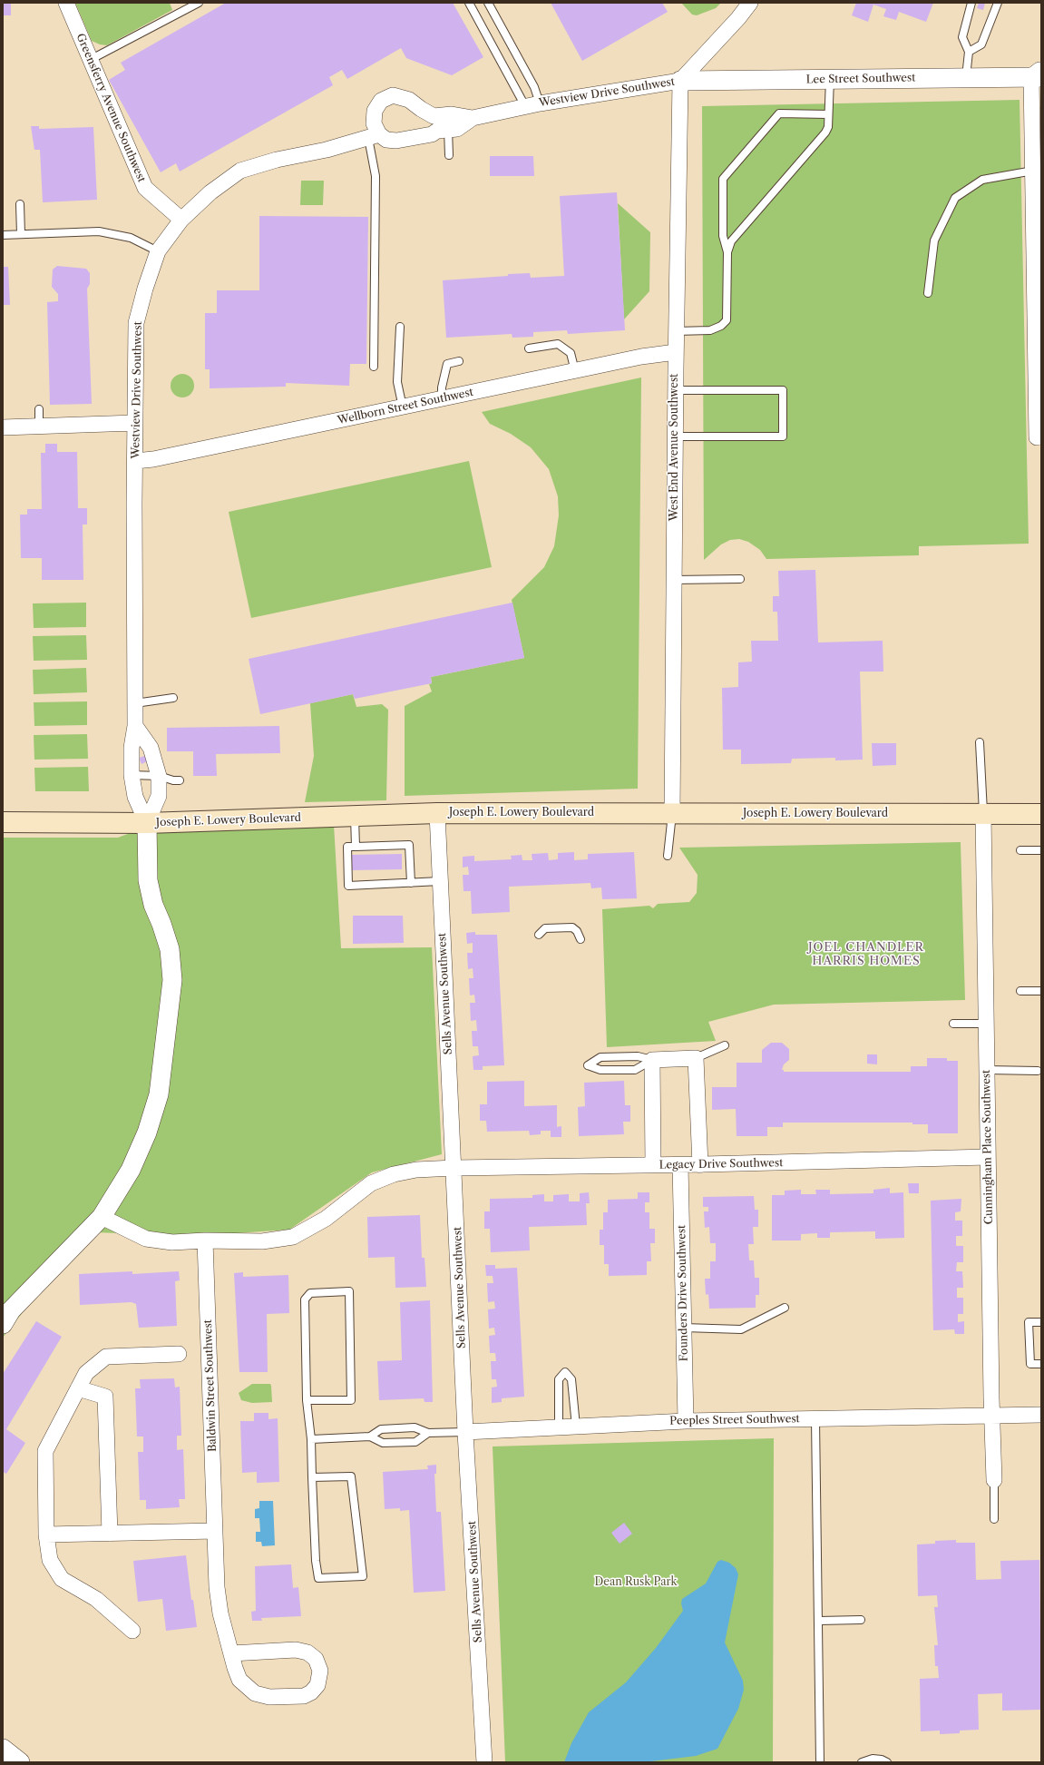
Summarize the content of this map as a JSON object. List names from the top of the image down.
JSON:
{
  "streets": {
    "main road": ["Joseph E. Lowery Boulevard"],
    "street": [
      "Lee Street Southwest",
      "Westview Drive Southwest",
      "Greensferry Avenue Southwest",
      "Wellborn Street Southwest",
      "West End Avenue Southwest",
      "Sells Avenue Southwest",
      "Cunningham Place Southwest",
      "Legacy Drive Southwest",
      "Founders Drive Southwest",
      "Baldwin Street Southwest",
      "Peeples Street Southwest"
    ]
  },
  "crossings": [
    ["Lee Street Southwest", "Westview Drive Southwest"],
    ["Lee Street Southwest", "West End Avenue Southwest"],
    ["Westview Drive Southwest", "Greensferry Avenue Southwest"],
    ["Westview Drive Southwest", "Wellborn Street Southwest"],
    ["Westview Drive Southwest", "West End Avenue Southwest"],
    ["Westview Drive Southwest", "Joseph E. Lowery Boulevard"],
    ["Westview Drive Southwest", "Legacy Drive Southwest"],
    ["Wellborn Street Southwest", "West End Avenue Southwest"],
    ["West End Avenue Southwest", "Joseph E. Lowery Boulevard"],
    ["Joseph E. Lowery Boulevard", "Sells Avenue Southwest"],
    ["Joseph E. Lowery Boulevard", "Cunningham Place Southwest"],
    ["Sells Avenue Southwest", "Legacy Drive Southwest"],
    ["Sells Avenue Southwest", "Peeples Street Southwest"],
    ["Cunningham Place Southwest", "Legacy Drive Southwest"],
    ["Cunningham Place Southwest", "Peeples Street Southwest"],
    ["Legacy Drive Southwest", "Founders Drive Southwest"],
    ["Legacy Drive Southwest", "Baldwin Street Southwest"],
    ["Founders Drive Southwest", "Peeples Street Southwest"]
  ],
  "districts": ["JOEL CHANDLER HARRIS HOMES"],
  "parks": ["Dean Rusk Park"]
}
